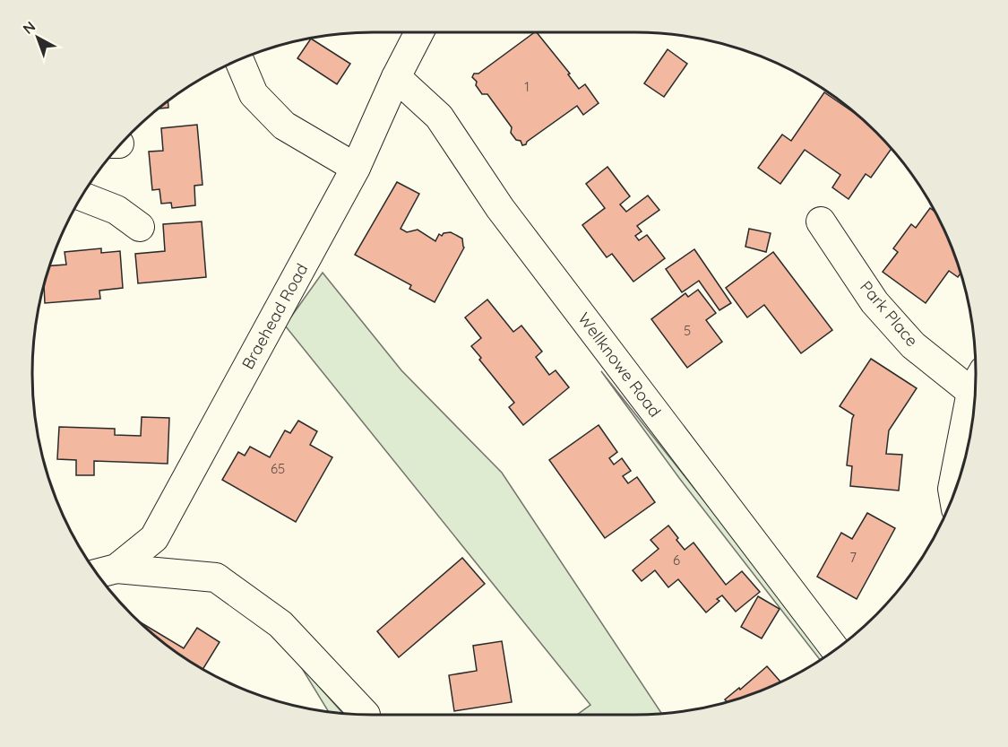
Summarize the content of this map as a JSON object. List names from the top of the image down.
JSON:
{
  "streets": {
    "street": ["Park Place", "Braehead Road", "Wellknowe Road"]
  },
  "crossings": [
    ["Braehead Road", "Wellknowe Road"]
  ],
  "house_numbers": [
    "1",
    "5",
    "65",
    "7",
    "6"
  ],
  "north": "top left"
}
